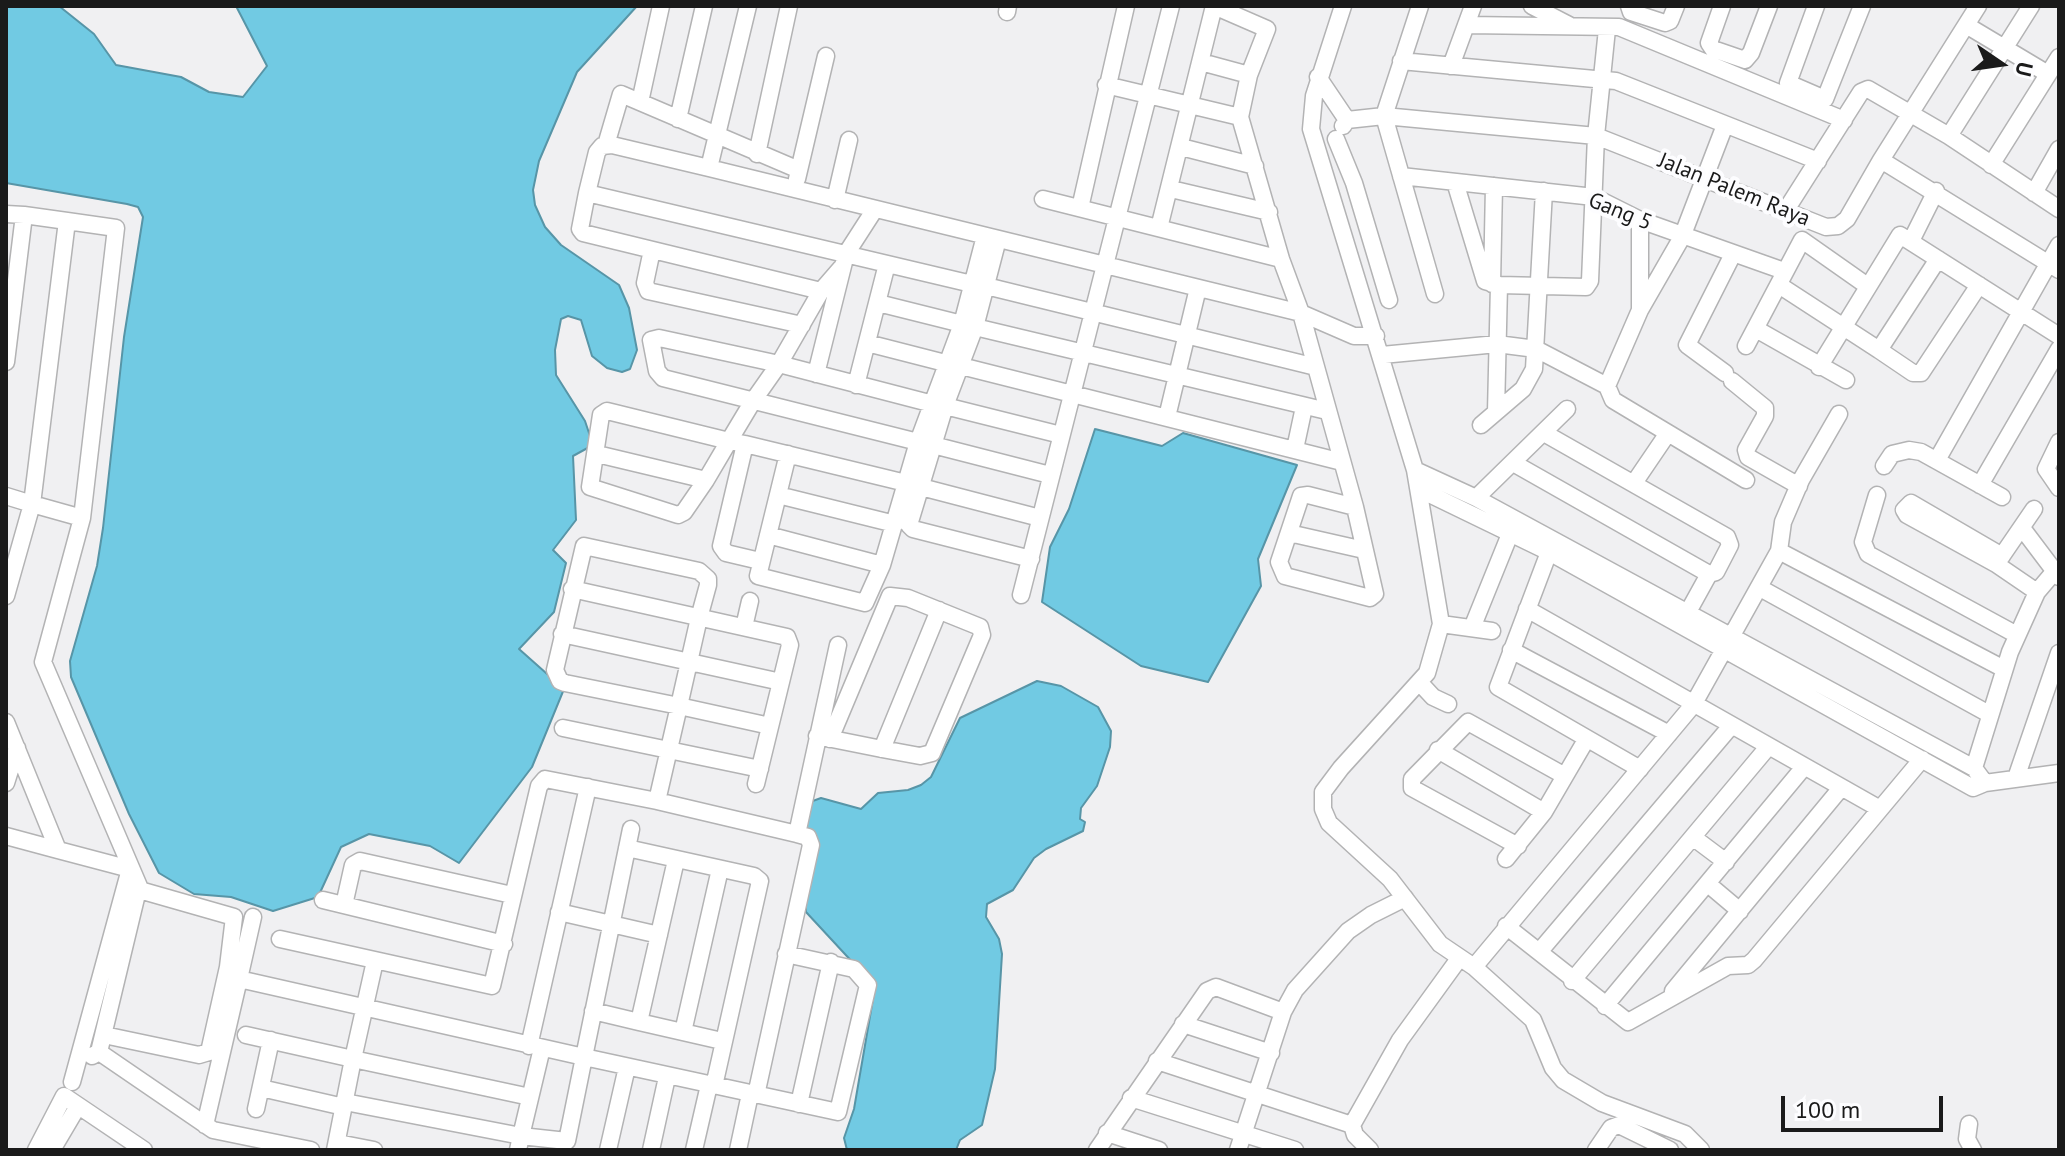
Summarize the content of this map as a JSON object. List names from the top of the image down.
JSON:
{
  "streets": {
    "street": ["Jalan Palem Raya", "Gang 5"]
  },
  "scale_bar": "100 m",
  "north": "right"
}
